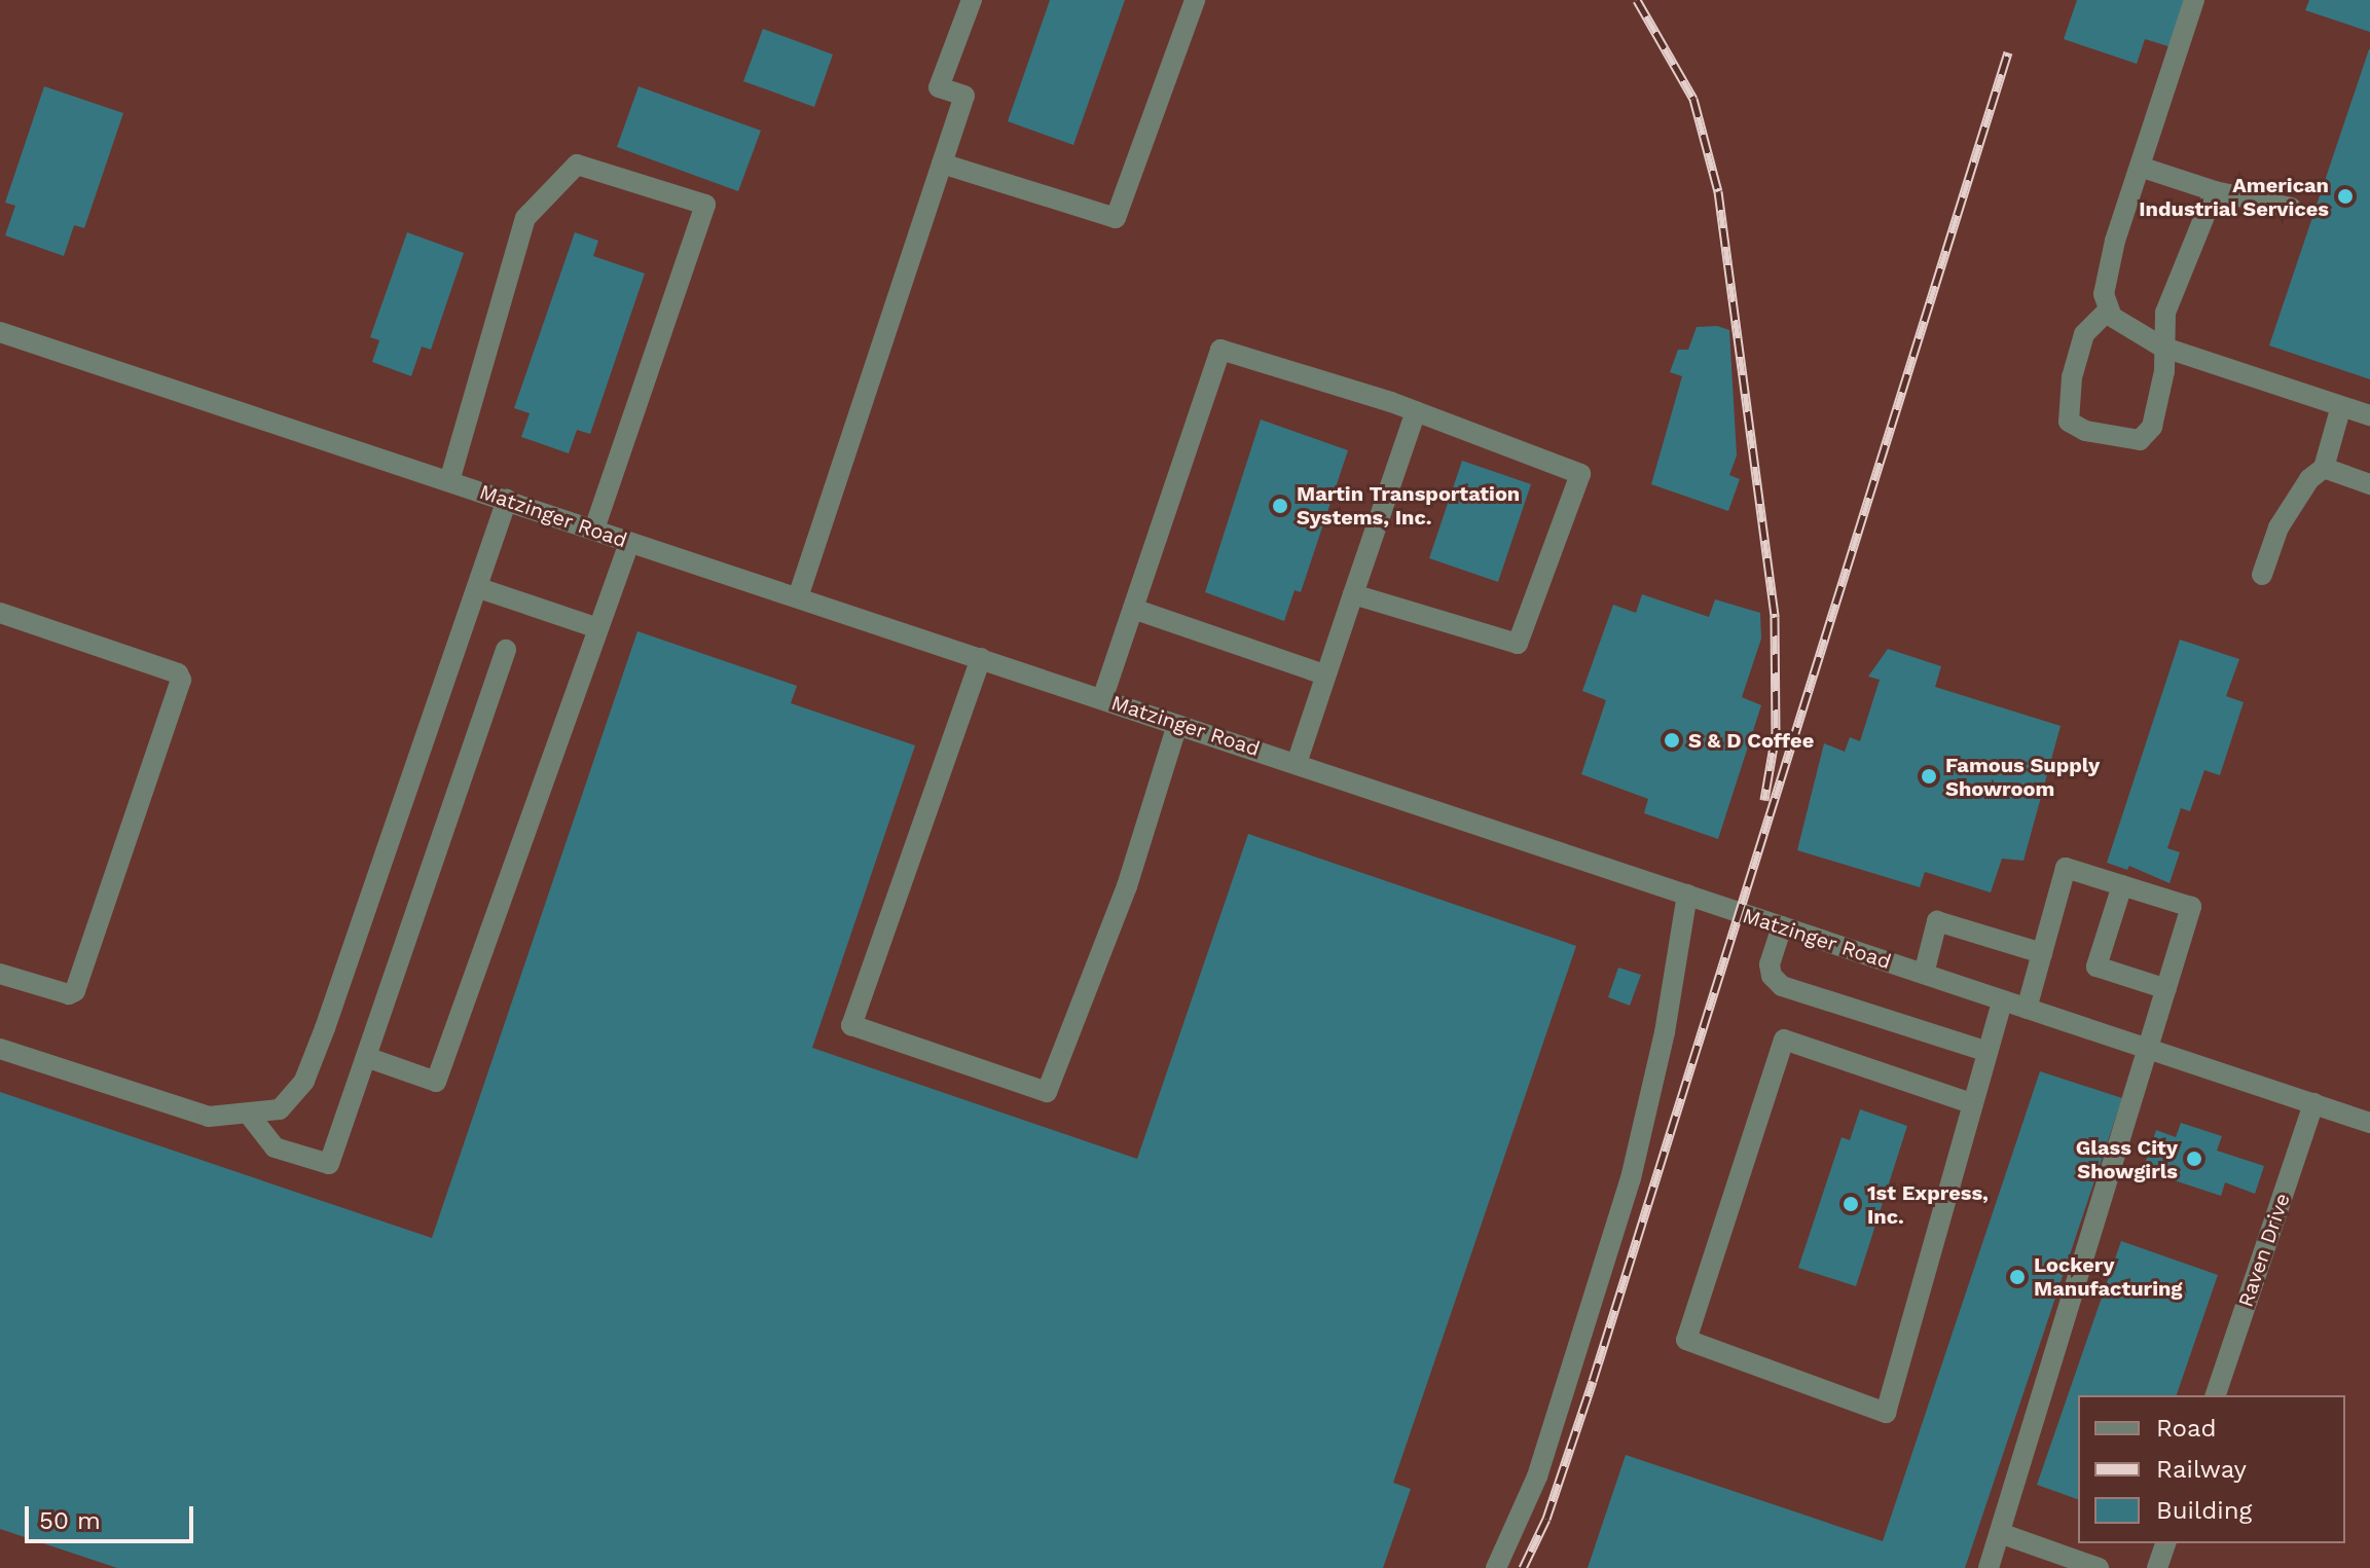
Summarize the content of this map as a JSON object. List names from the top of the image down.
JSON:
{
  "streets": {
    "street": ["Matzinger Road", "Raven Drive"]
  },
  "crossings": [
    ["Matzinger Road", "Raven Drive"]
  ],
  "places": [
    "American Industrial Services",
    "Martin Transportation Systems, Inc.",
    "S & D Coffee",
    "Famous Supply Showroom",
    "Glass City Showgirls",
    "1st Express, Inc.",
    "Lockery Manufacturing"
  ],
  "legend": ["Road", "Railway", "Building"],
  "scale_bar": "50 m"
}
